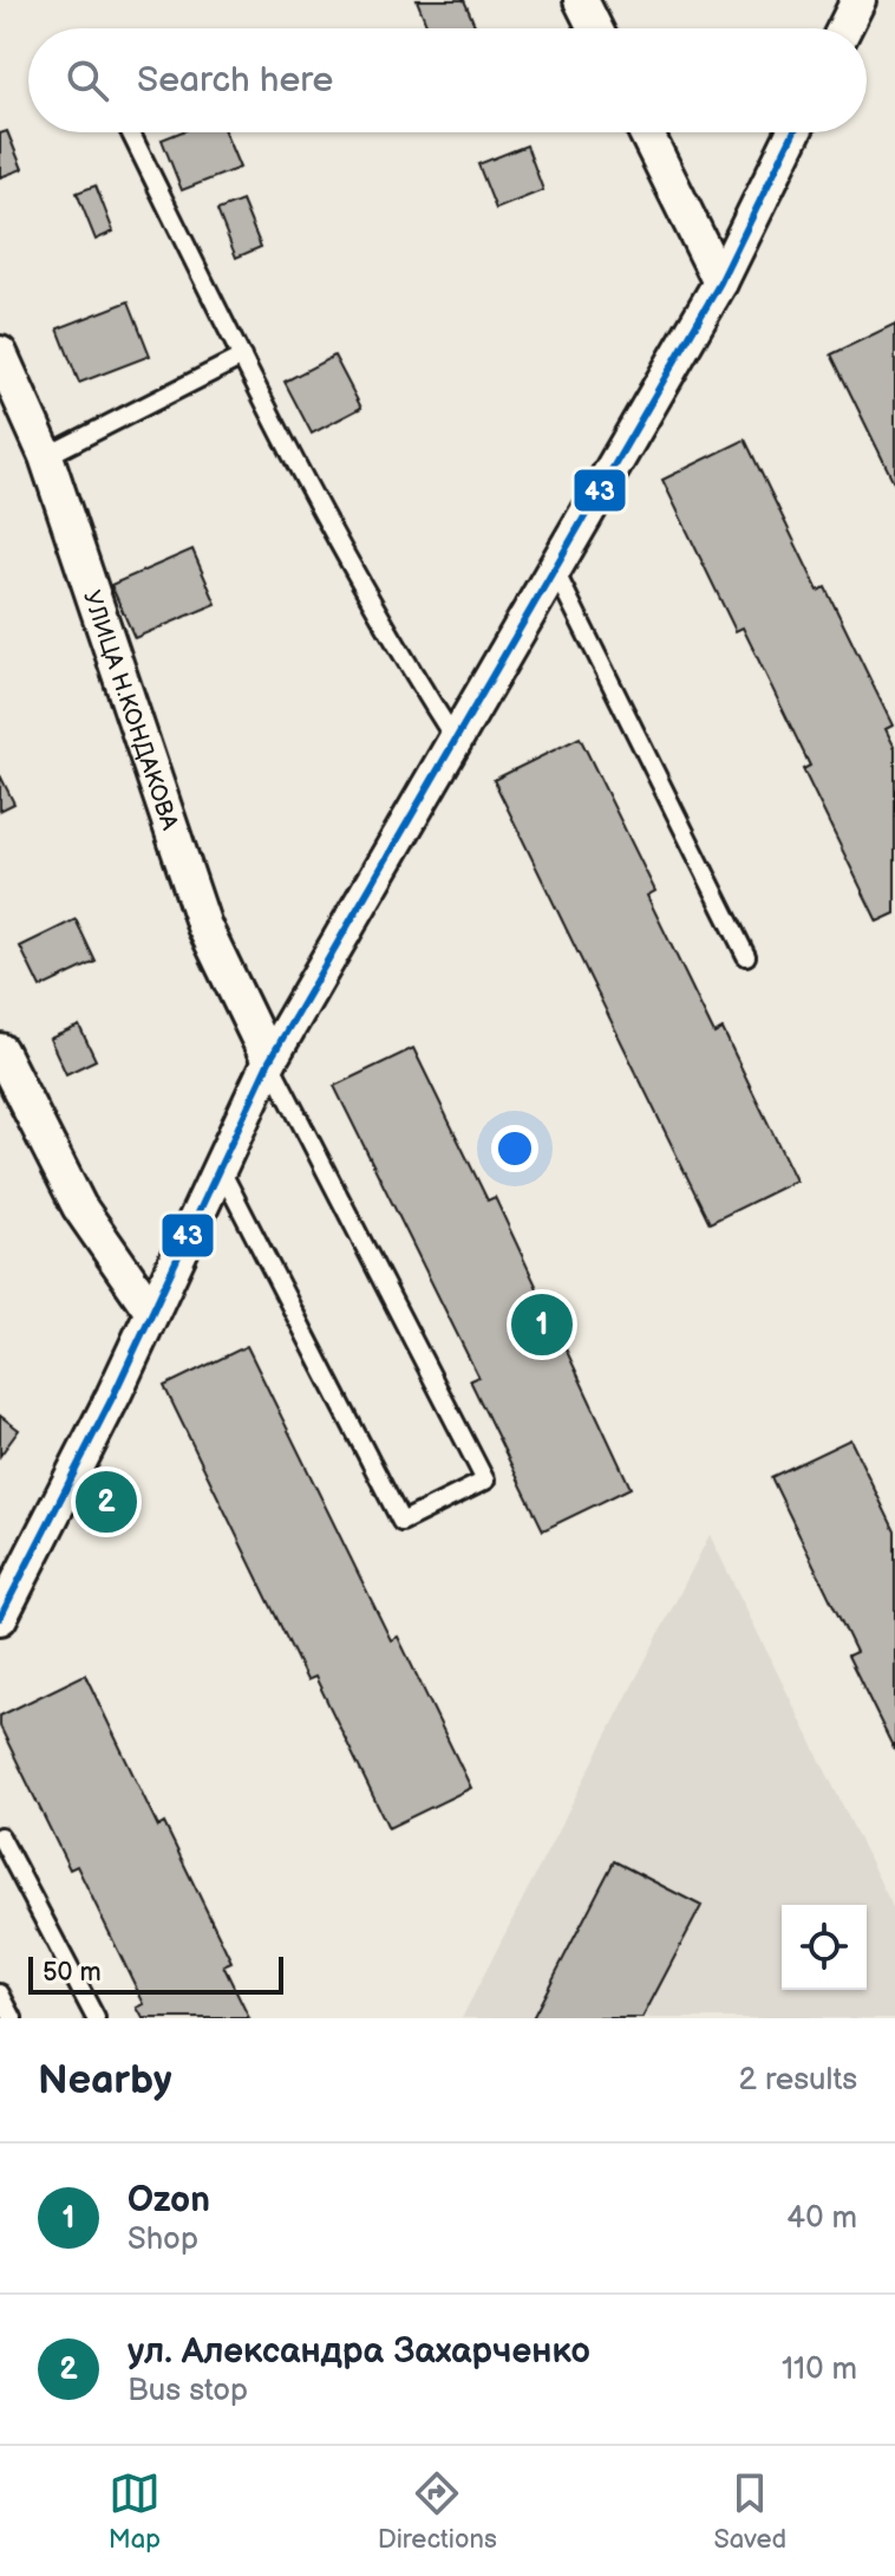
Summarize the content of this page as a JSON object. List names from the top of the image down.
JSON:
{
  "streets": {
    "street": ["УЛИЦА Н.КОНДАКОВА"]
  },
  "lines": ["transit line 43"],
  "scale_bar": "50 m",
  "page": {
    "search": "Search here",
    "pins": ["1", "2"],
    "scale": "50 m",
    "heading": ["Nearby", "2 results"],
    "list": [
      {
        "mark": "1",
        "name": "Ozon",
        "note": "Shop",
        "value": "40 m"
      },
      {
        "mark": "2",
        "name": "ул. Александра Захарченко",
        "note": "Bus stop",
        "value": "110 m"
      }
    ],
    "nav": ["Map", "Directions", "Saved"]
  }
}
